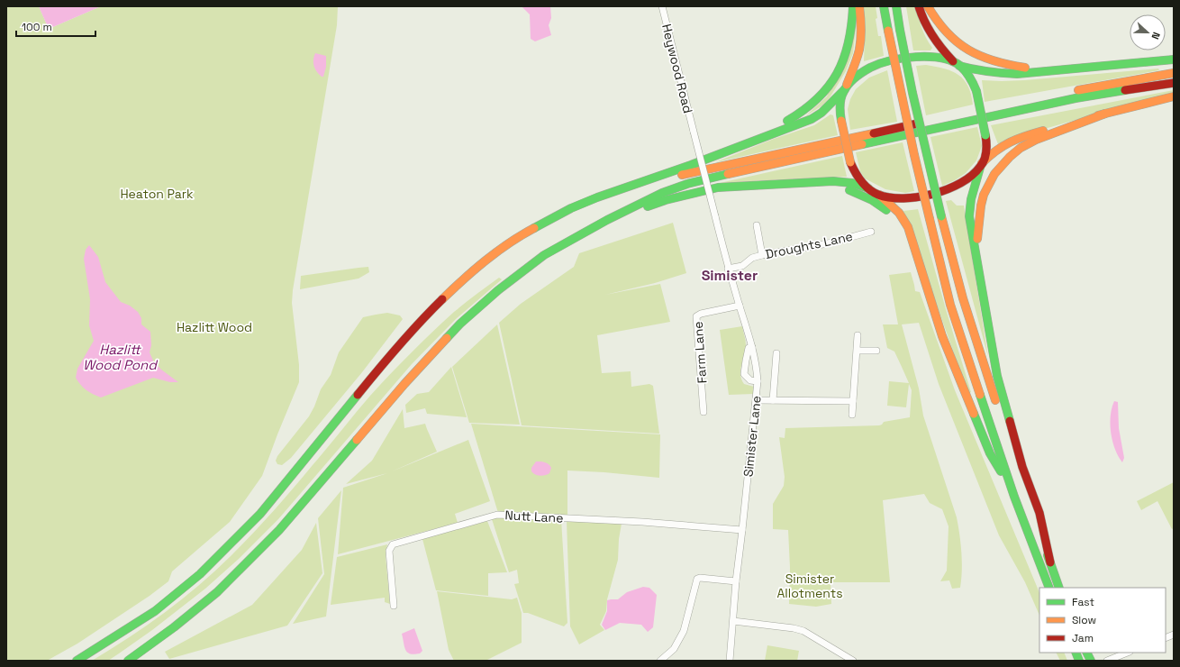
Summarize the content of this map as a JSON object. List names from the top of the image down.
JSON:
{
  "streets": {
    "street": [
      "Heywood Road",
      "Droughts Lane",
      "Farm Lane",
      "Simister Lane",
      "Nutt Lane"
    ]
  },
  "crossings": [
    ["Heywood Road", "Simister Lane"],
    ["Droughts Lane", "Simister Lane"],
    ["Farm Lane", "Simister Lane"],
    ["Simister Lane", "Nutt Lane"]
  ],
  "districts": ["Simister"],
  "water": ["Hazlitt Wood Pond"],
  "parks": ["Heaton Park", "Hazlitt Wood", "Simister Allotments"],
  "legend": ["Fast", "Slow", "Jam"],
  "scale_bar": "100 m",
  "north": "right"
}
